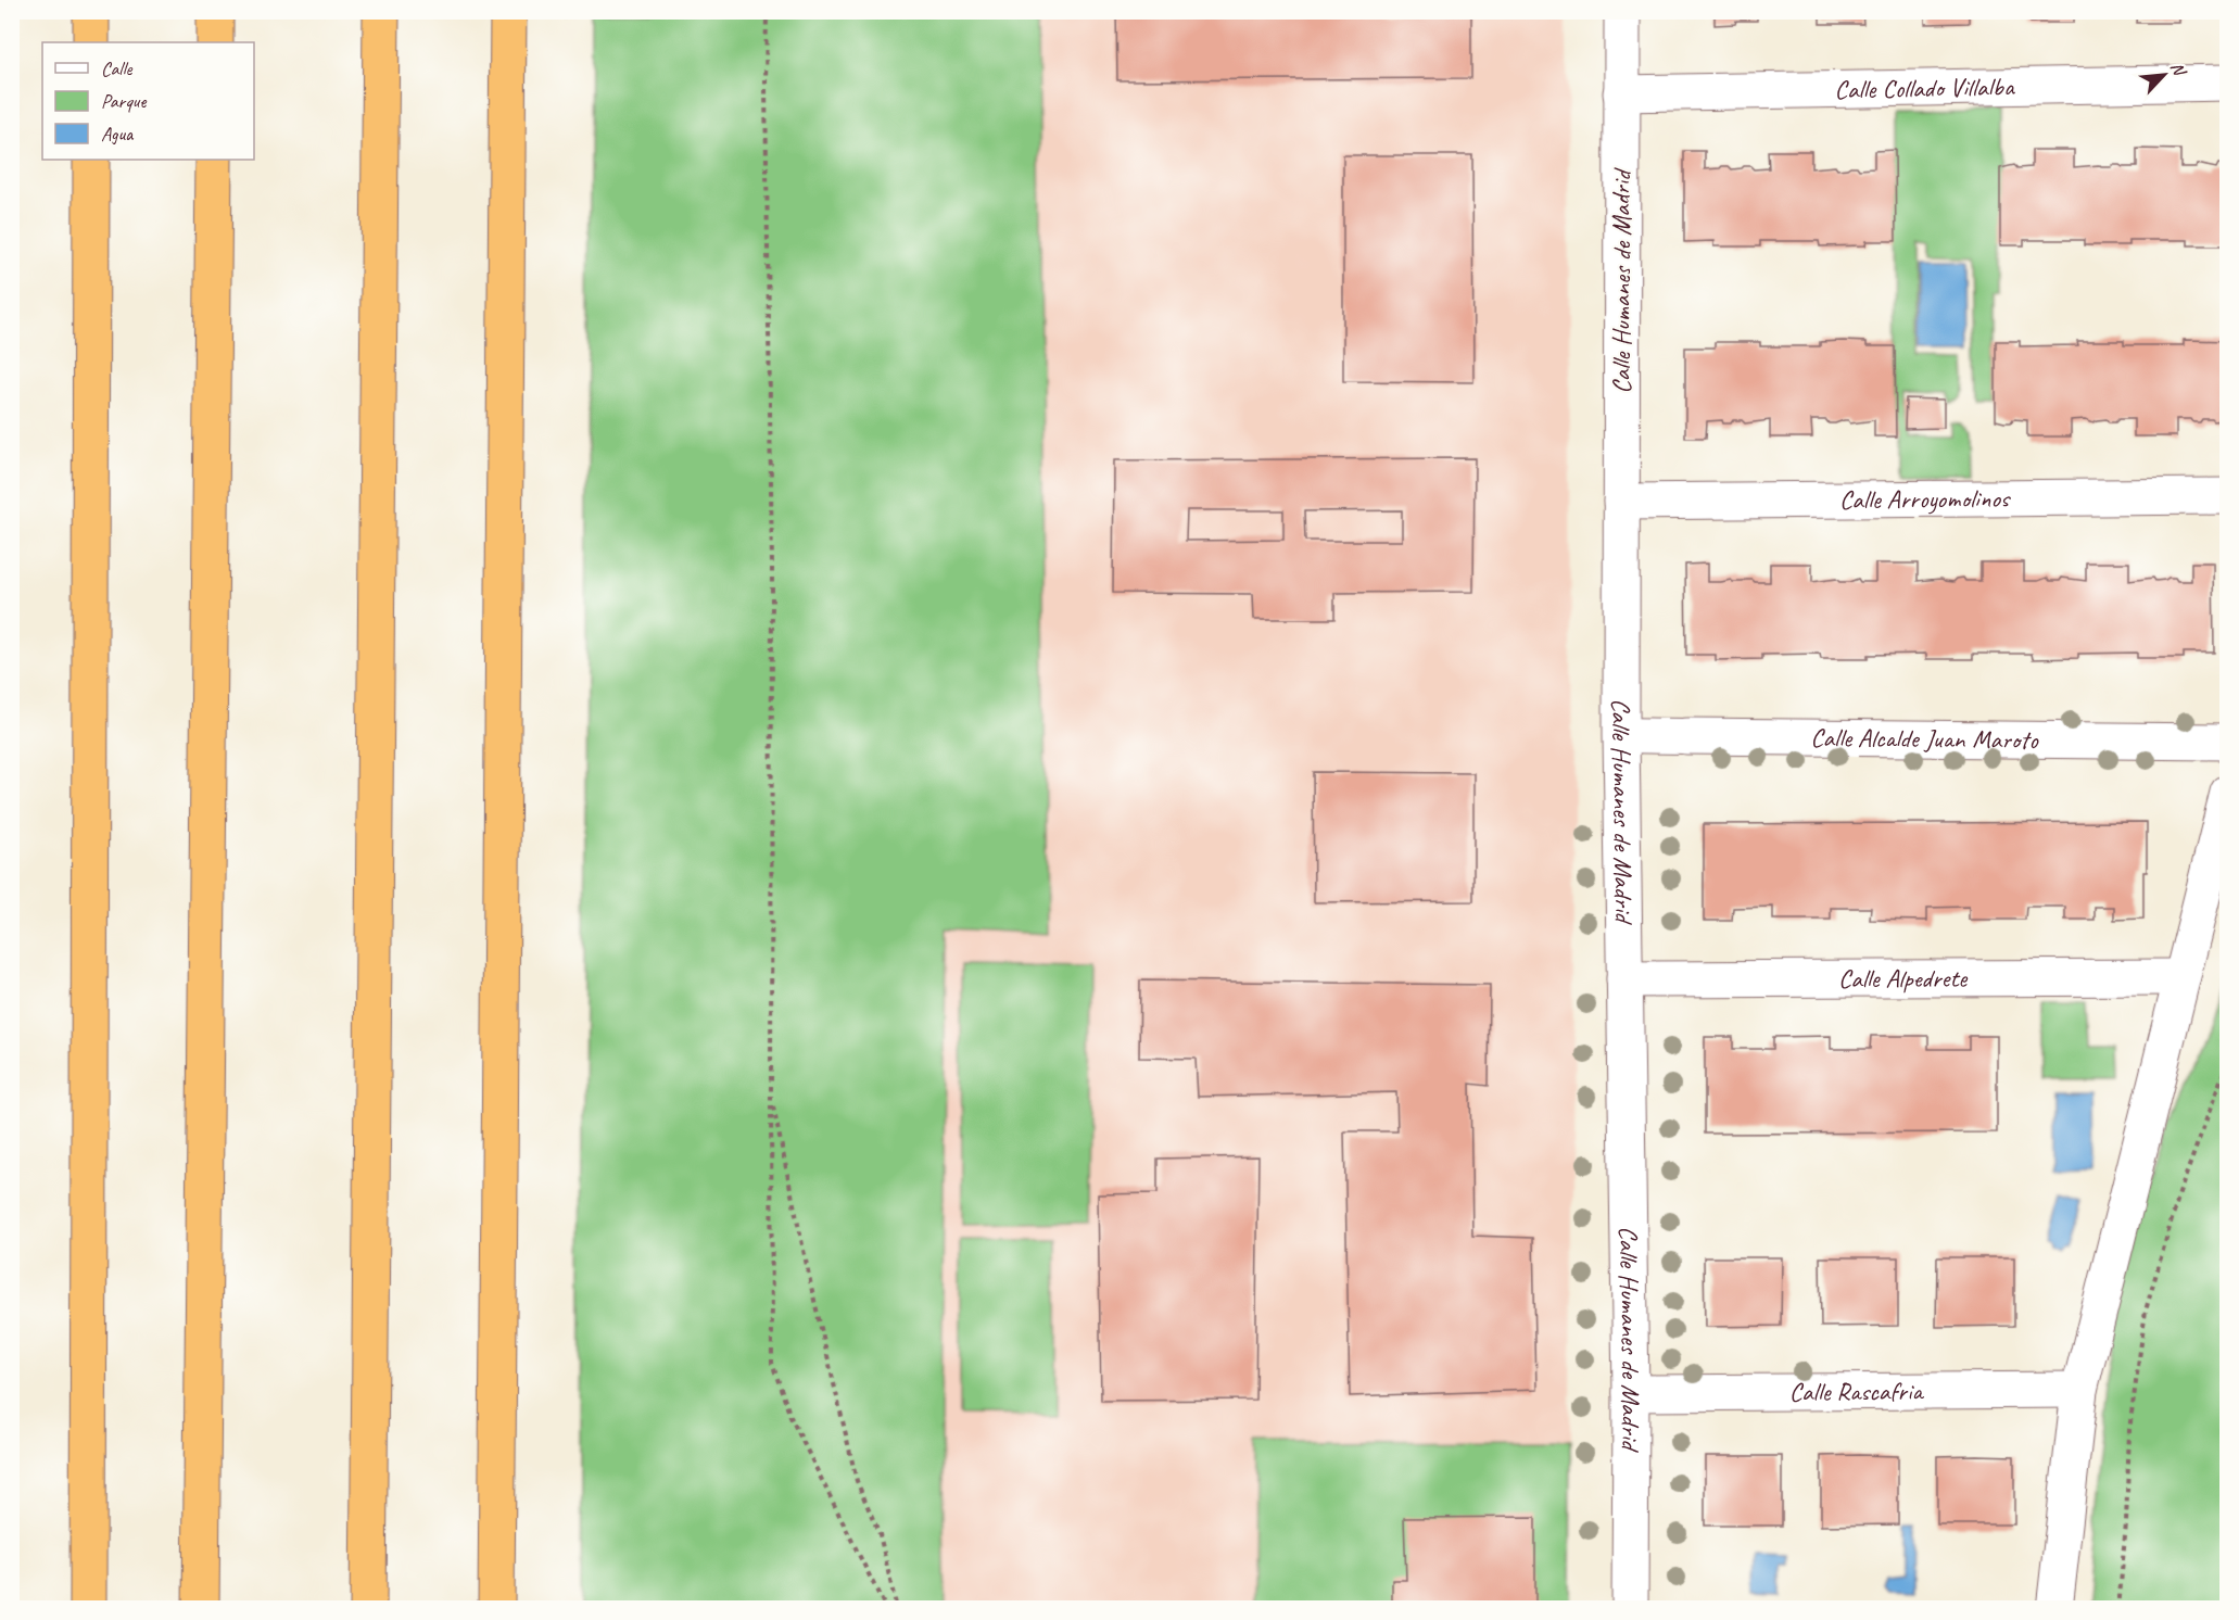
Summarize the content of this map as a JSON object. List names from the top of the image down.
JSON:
{
  "streets": {
    "street": [
      "Calle Collado Villalba",
      "Calle Humanes de Madrid",
      "Calle Arroyomolinos",
      "Calle Alcalde Juan Maroto",
      "Calle Alpedrete",
      "Calle Rascafria"
    ]
  },
  "crossings": [
    ["Calle Collado Villalba", "Calle Humanes de Madrid"],
    ["Calle Humanes de Madrid", "Calle Arroyomolinos"],
    ["Calle Humanes de Madrid", "Calle Alcalde Juan Maroto"],
    ["Calle Humanes de Madrid", "Calle Alpedrete"],
    ["Calle Humanes de Madrid", "Calle Rascafria"]
  ],
  "legend": ["Calle", "Parque", "Agua"],
  "north": "top right"
}
